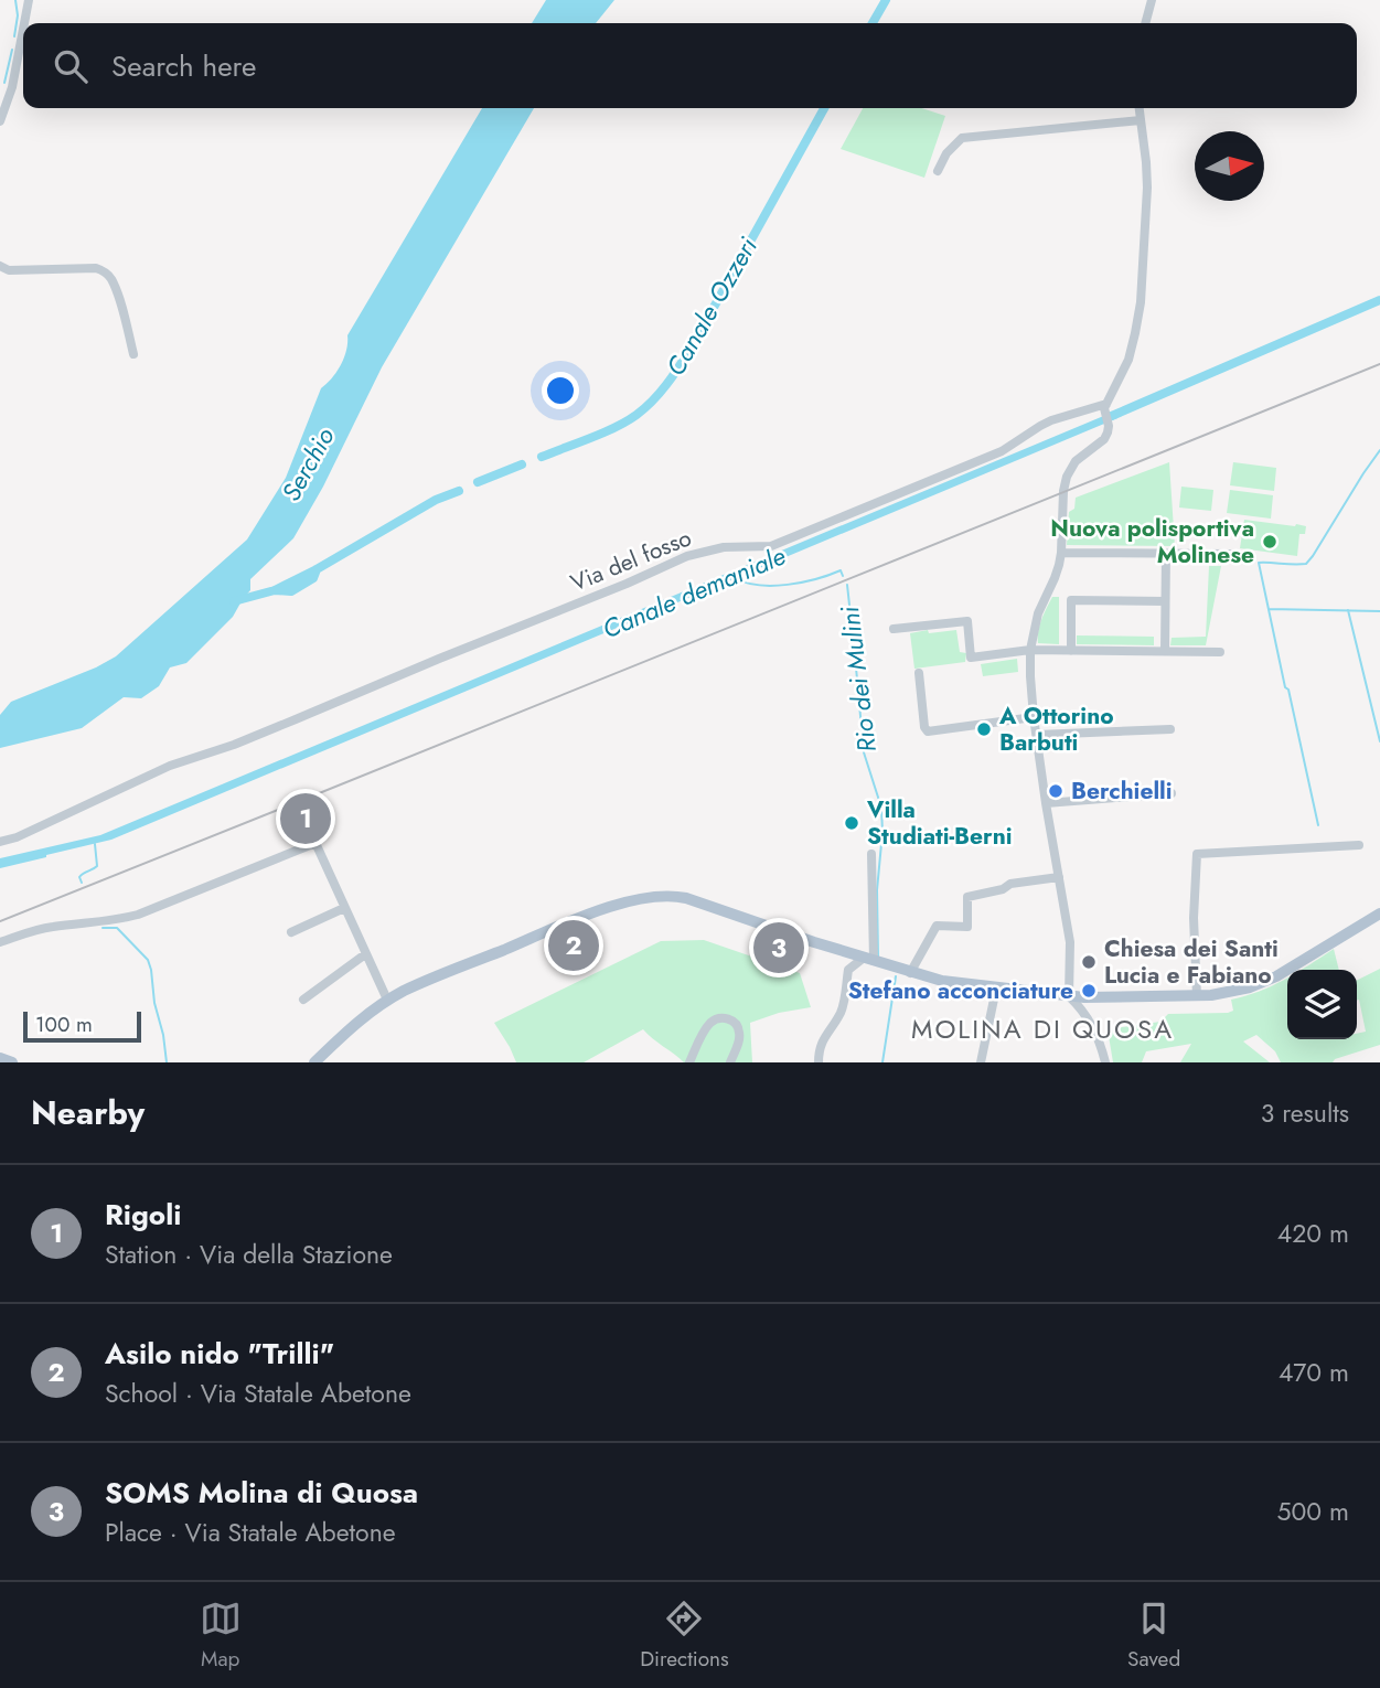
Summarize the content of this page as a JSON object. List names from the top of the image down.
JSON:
{
  "streets": {
    "street": ["Via del fosso"]
  },
  "districts": ["MOLINA DI QUOSA"],
  "water": [
    "Canale Ozzeri",
    "Serchio",
    "Canale demaniale",
    "Rio dei Mulini"
  ],
  "places": [
    "Nuova polisportiva Molinese",
    "A Ottorino Barbuti",
    "Berchielli",
    "Villa Studiati-Berni",
    "Chiesa dei Santi Lucia e Fabiano",
    "Stefano acconciature"
  ],
  "scale_bar": "100 m",
  "north": "right",
  "page": {
    "search": "Search here",
    "pins": ["1", "2", "3"],
    "scale": "100 m",
    "heading": ["Nearby", "3 results"],
    "list": [
      {
        "mark": "1",
        "name": "Rigoli",
        "note": "Station · Via della Stazione",
        "value": "420 m"
      },
      {
        "mark": "2",
        "name": "Asilo nido \"Trilli\"",
        "note": "School · Via Statale Abetone",
        "value": "470 m"
      },
      {
        "mark": "3",
        "name": "SOMS Molina di Quosa",
        "note": "Place · Via Statale Abetone",
        "value": "500 m"
      }
    ],
    "nav": ["Map", "Directions", "Saved"]
  }
}
